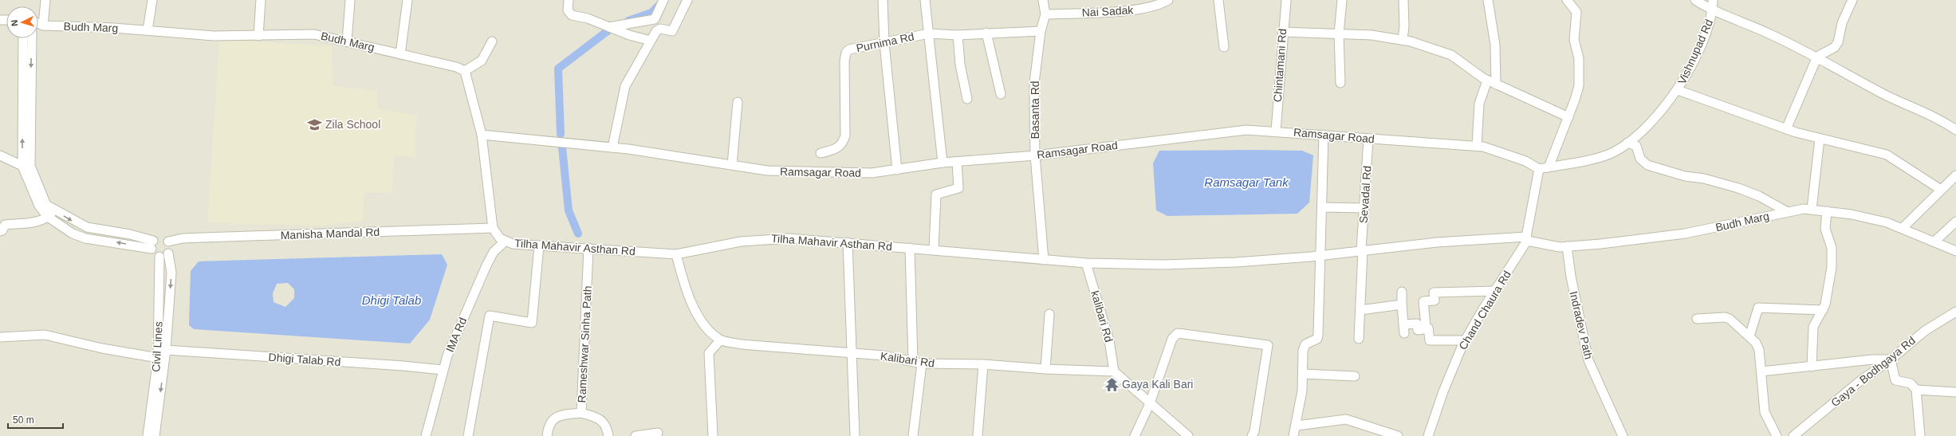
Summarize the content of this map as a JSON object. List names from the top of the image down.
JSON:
{
  "streets": {
    "street": [
      "Nai Sadak",
      "Budh Marg",
      "Purnima Rd",
      "Vishnupad Rd",
      "Chintamani Rd",
      "Basanta Rd",
      "Ramsagar Road",
      "Sevadal Rd",
      "Manisha Mandal Rd",
      "Tilha Mahavir Asthan Rd",
      "Chand Chaura Rd",
      "kalibari Rd",
      "Indradev Path",
      "IMA Rd",
      "Rameshwar Sinha Path",
      "Civil Lines",
      "Dhigi Talab Rd",
      "Kalibari Rd",
      "Gaya - Bodhgaya Rd"
    ]
  },
  "crossings": [
    ["Nai Sadak", "Basanta Rd"],
    ["Budh Marg", "Sevadal Rd"],
    ["Budh Marg", "Tilha Mahavir Asthan Rd"],
    ["Budh Marg", "Chand Chaura Rd"],
    ["Budh Marg", "Indradev Path"],
    ["Purnima Rd", "Basanta Rd"],
    ["Vishnupad Rd", "Ramsagar Road"],
    ["Chintamani Rd", "Ramsagar Road"],
    ["Basanta Rd", "Ramsagar Road"],
    ["Basanta Rd", "Tilha Mahavir Asthan Rd"],
    ["Ramsagar Road", "Sevadal Rd"],
    ["Manisha Mandal Rd", "Tilha Mahavir Asthan Rd"],
    ["Manisha Mandal Rd", "Civil Lines"],
    ["Tilha Mahavir Asthan Rd", "kalibari Rd"],
    ["Tilha Mahavir Asthan Rd", "IMA Rd"],
    ["Tilha Mahavir Asthan Rd", "Rameshwar Sinha Path"],
    ["kalibari Rd", "Kalibari Rd"],
    ["IMA Rd", "Dhigi Talab Rd"]
  ],
  "water": ["Ramsagar Tank", "Dhigi Talab"],
  "places": {
    "school or university": ["Zila School"],
    "temple": ["Gaya Kali Bari"]
  },
  "scale_bar": "50 m",
  "north": "left"
}
